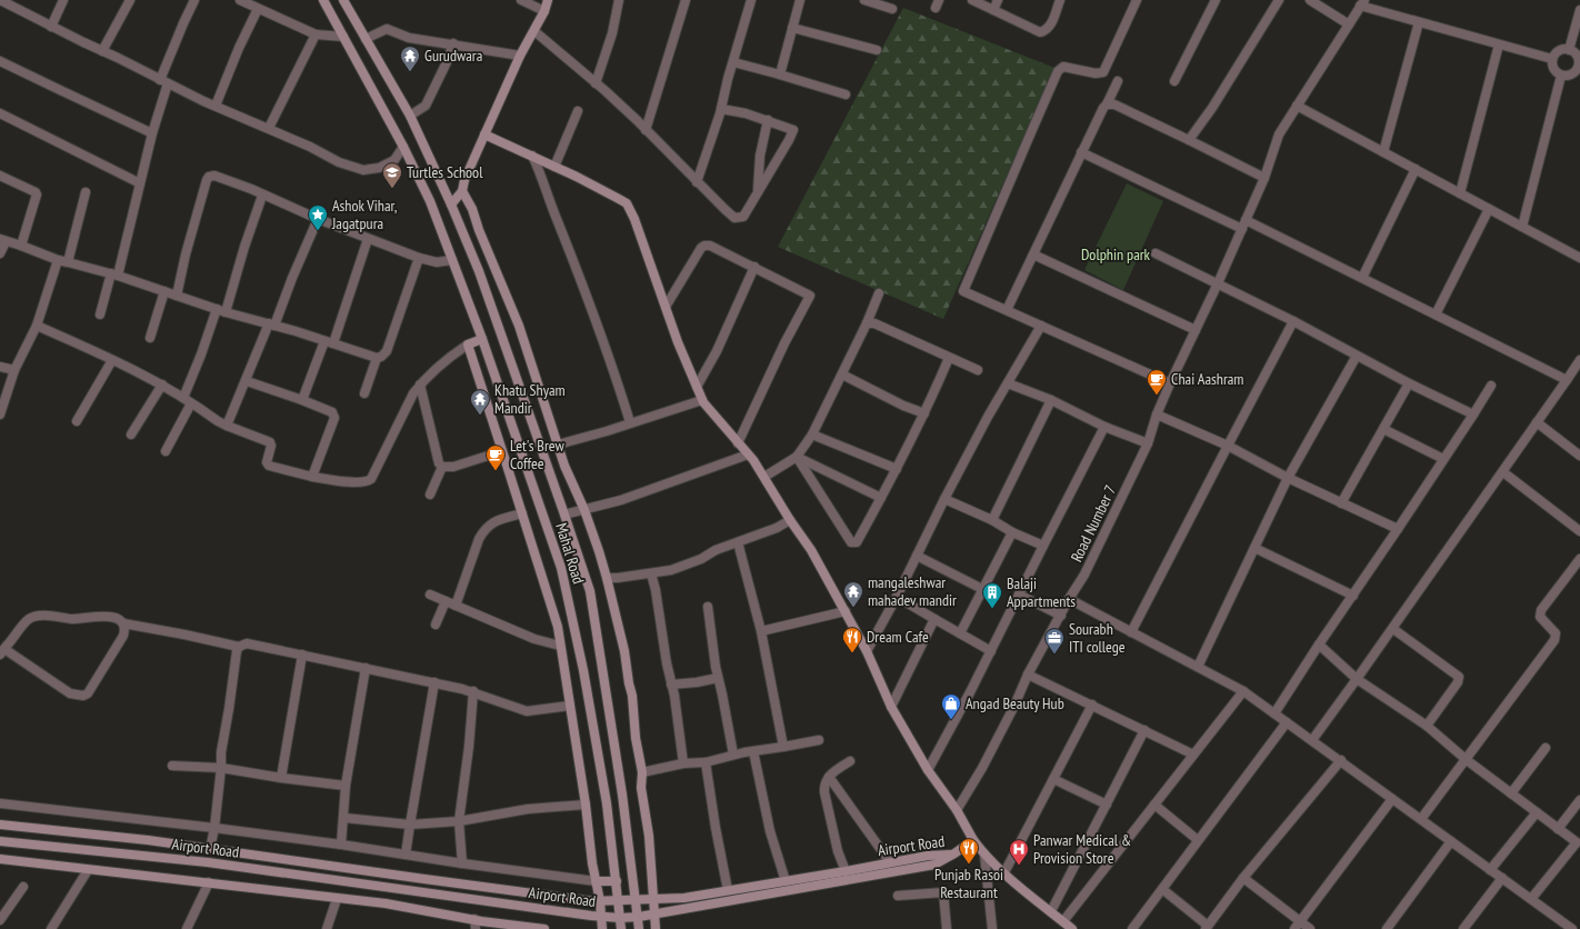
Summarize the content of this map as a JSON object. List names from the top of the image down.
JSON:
{
  "streets": {
    "street": ["Road Number 7", "Mahal Road", "Airport Road"]
  },
  "crossings": [
    ["Mahal Road", "Airport Road"]
  ],
  "parks": ["Dolphin park"],
  "places": {
    "temple": ["Gurudwara", "Khatu Shyam Mandir", "mangaleshwar mahadev mandir"],
    "school or university": ["Turtles School"],
    "place": ["Ashok Vihar, Jagatpura"],
    "cafe": ["Chai Aashram", "Let's Brew Coffee"],
    "building": ["Balaji Appartments"],
    "restaurant": ["Dream Cafe", "Punjab Rasoi Restaurant"],
    "office": ["Sourabh ITI college"],
    "shop": ["Angad Beauty Hub"],
    "hospital": ["Panwar Medical & Provision Store"]
  }
}
